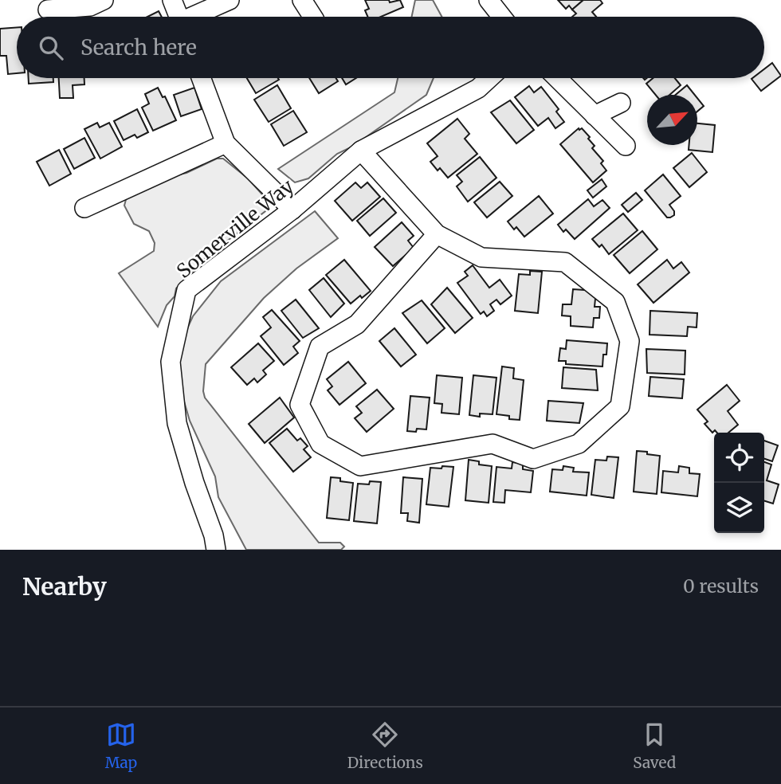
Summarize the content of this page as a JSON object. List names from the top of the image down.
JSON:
{
  "streets": {
    "street": ["Somerville Way"]
  },
  "north": "top right",
  "page": {
    "search": "Search here",
    "heading": ["Nearby", "0 results"],
    "nav": ["Map", "Directions", "Saved"]
  }
}
